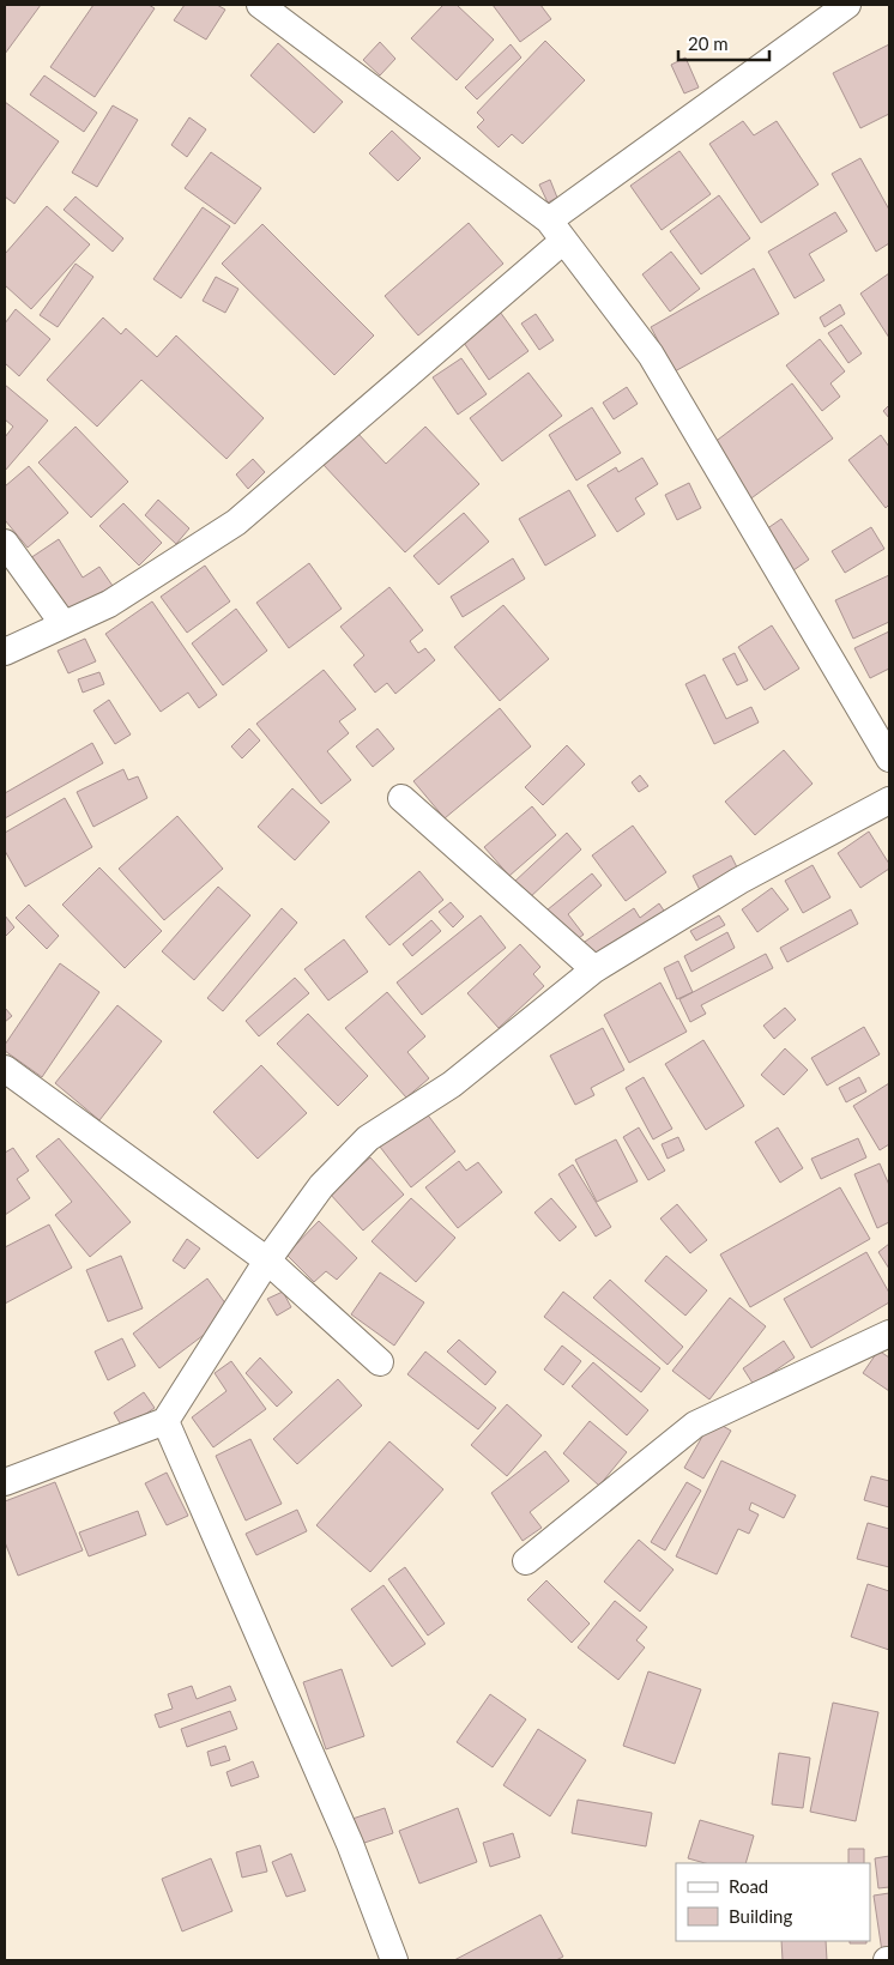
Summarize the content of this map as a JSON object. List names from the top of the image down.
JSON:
{
  "legend": ["Road", "Building"],
  "scale_bar": "20 m"
}
